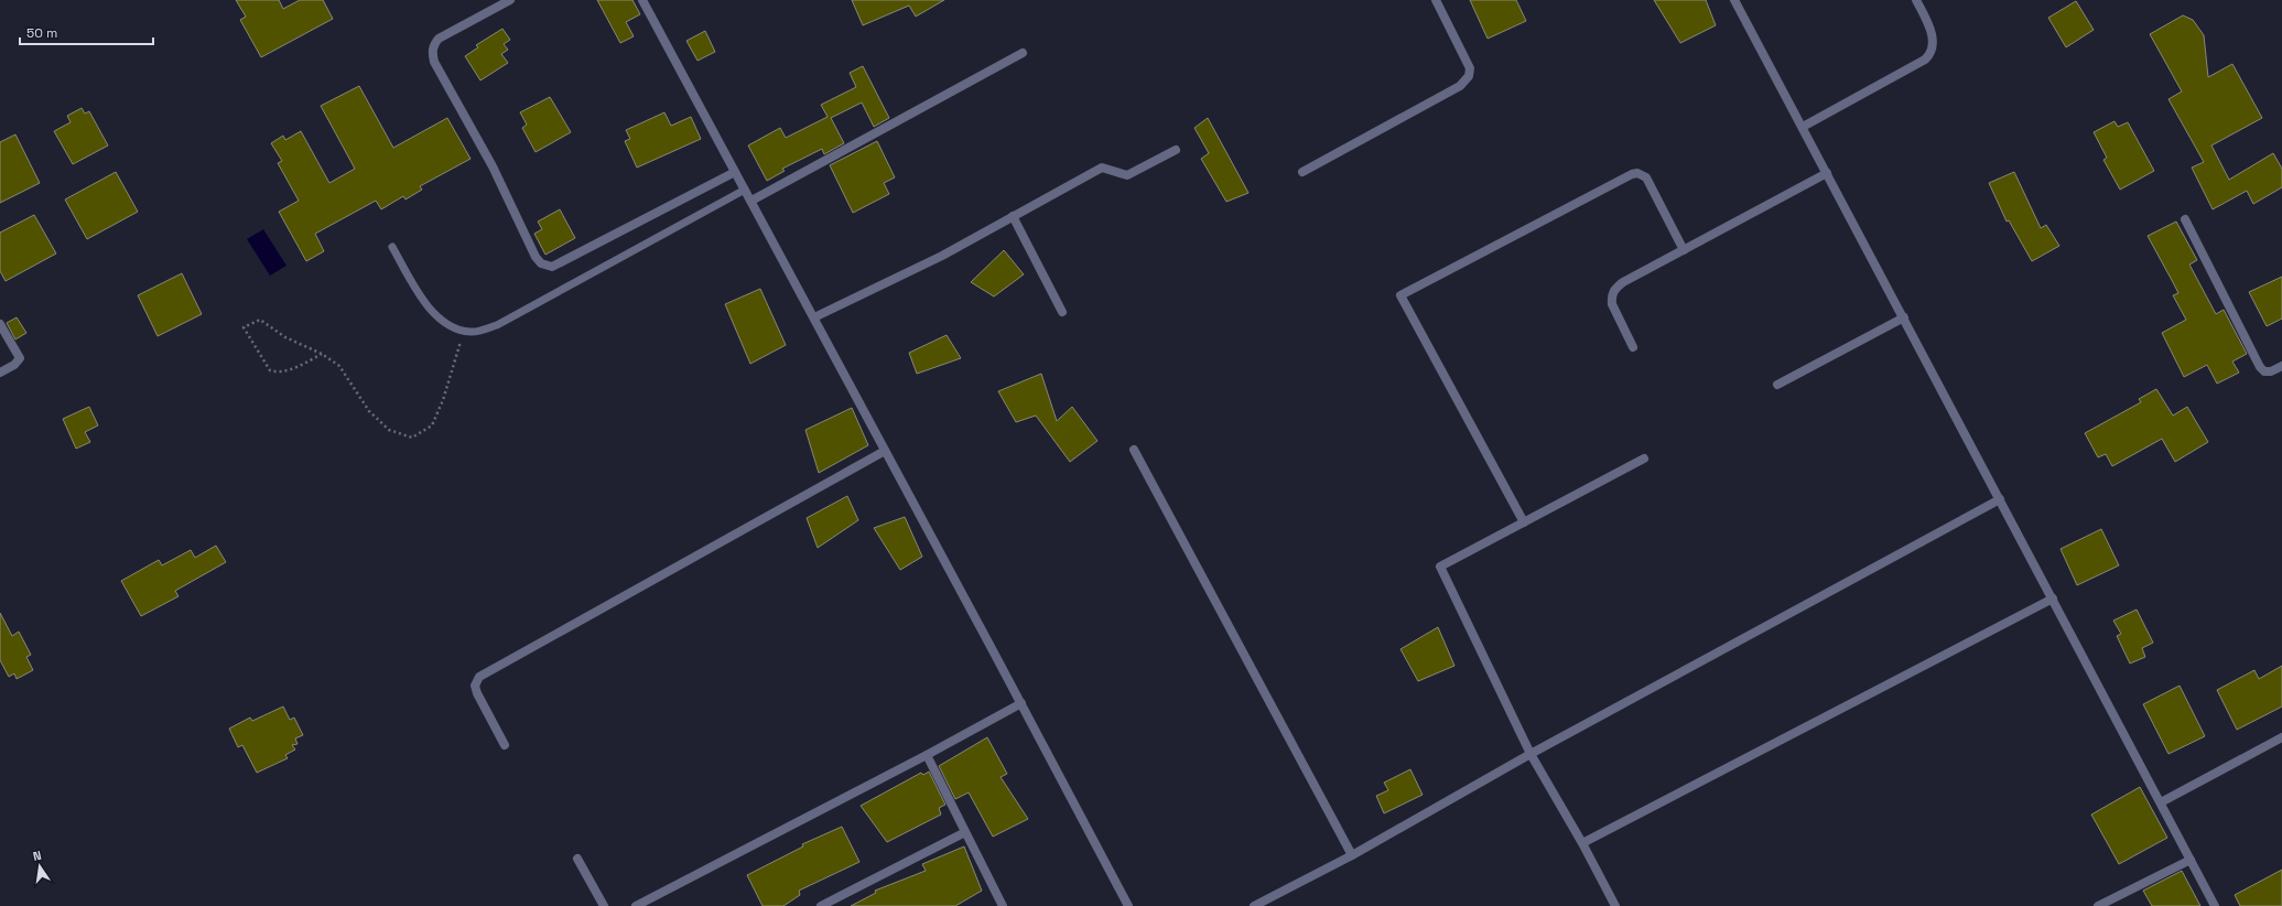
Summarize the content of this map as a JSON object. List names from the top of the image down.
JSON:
{
  "scale_bar": "50 m",
  "north": "top"
}
